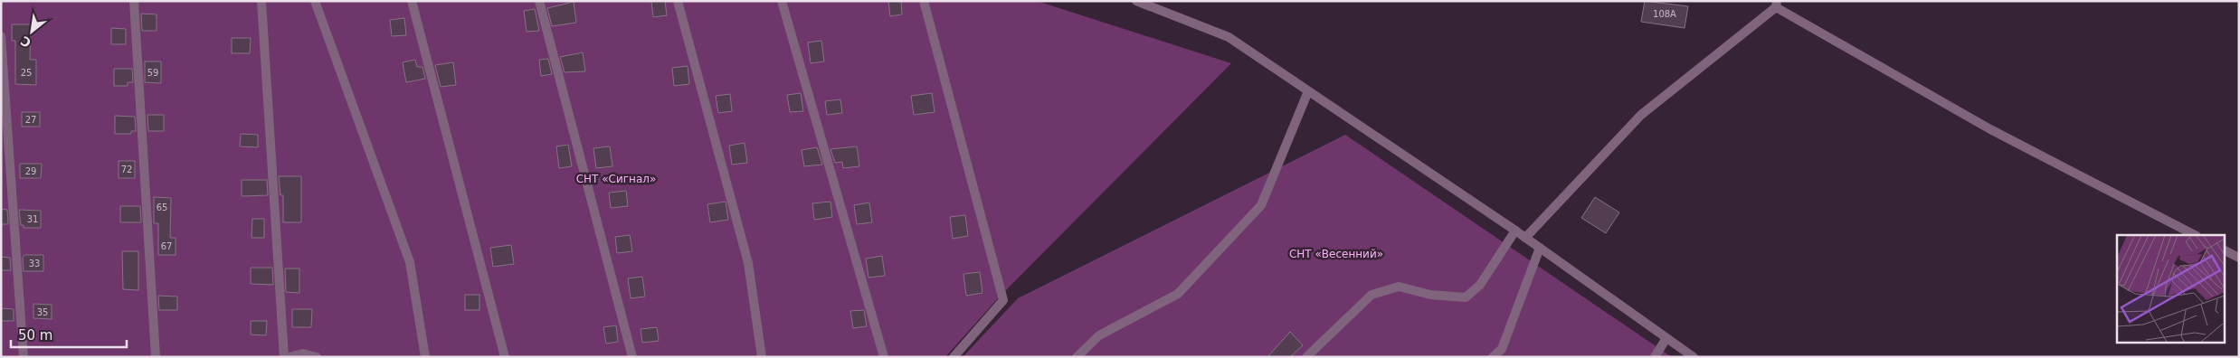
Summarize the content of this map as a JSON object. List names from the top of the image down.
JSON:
{
  "parks": ["СНТ «Сигнал»", "СНТ «Весенний»"],
  "house_numbers": [
    "108А",
    "25",
    "59",
    "27",
    "72",
    "29",
    "65",
    "31",
    "67",
    "33",
    "35"
  ],
  "scale_bar": "50 m",
  "north": "bottom left"
}
